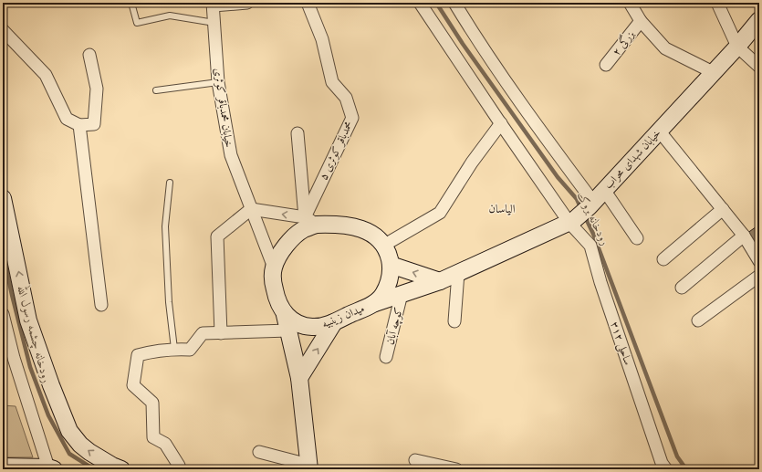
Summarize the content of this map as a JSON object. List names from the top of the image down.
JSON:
{
  "streets": {
    "street": [
      "بزرگی ۲",
      "خیابان محمدباقر کوثری",
      "محمدباقر کوثری ۵",
      "خیابان شهدای محراب",
      "میدان زینبیه",
      "کوچه آبان",
      "ساحلی ۳۱۲"
    ]
  },
  "crossings": [
    ["خیابان محمدباقر کوثری", "محمدباقر کوثری ۵"],
    ["خیابان محمدباقر کوثری", "خیابان شهدای محراب"],
    ["خیابان محمدباقر کوثری", "میدان زینبیه"],
    ["محمدباقر کوثری ۵", "خیابان شهدای محراب"],
    ["محمدباقر کوثری ۵", "میدان زینبیه"],
    ["خیابان شهدای محراب", "میدان زینبیه"],
    ["خیابان شهدای محراب", "کوچه آبان"],
    ["خیابان شهدای محراب", "ساحلی ۳۱۲"]
  ],
  "districts": ["الیاسان"],
  "water": ["رودخانه بروک", "رودخانه چشمه رسول الله"]
}
